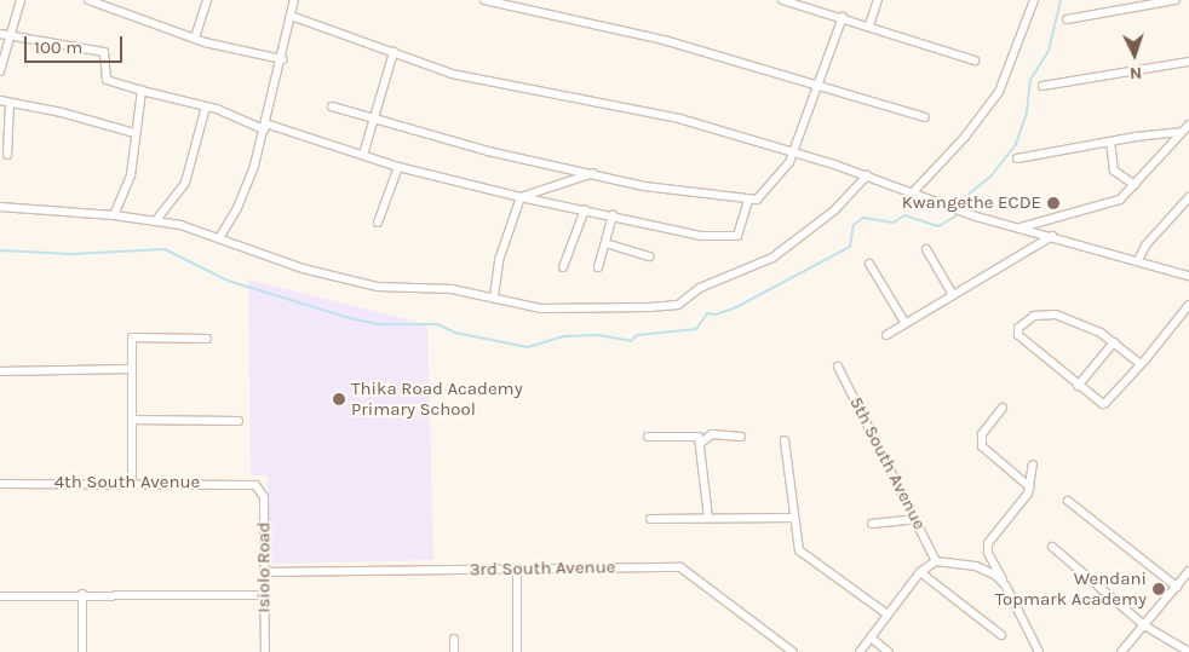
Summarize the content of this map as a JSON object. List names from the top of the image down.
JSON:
{
  "streets": {
    "street": [
      "5th South Avenue",
      "4th South Avenue",
      "Isiolo Road",
      "3rd South Avenue"
    ]
  },
  "crossings": [
    ["4th South Avenue", "Isiolo Road"],
    ["Isiolo Road", "3rd South Avenue"]
  ],
  "places": ["Kwangethe ECDE", "Thika Road Academy Primary School", "Wendani Topmark Academy"],
  "scale_bar": "100 m",
  "north": "bottom"
}
